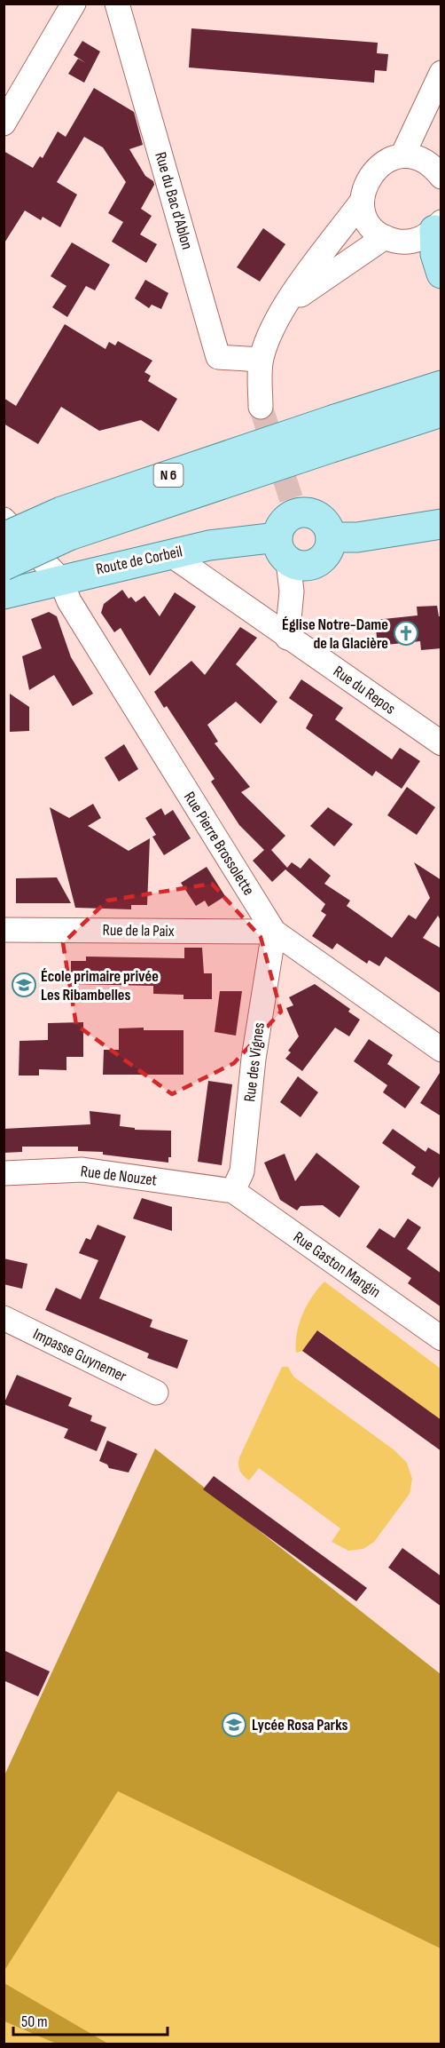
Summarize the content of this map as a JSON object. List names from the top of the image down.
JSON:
{
  "streets": {
    "main road": ["N 6", "Route de Corbeil"],
    "street": [
      "Rue du Bac d'Ablon",
      "Rue du Repos",
      "Rue Pierre Brossolette",
      "Rue de la Paix",
      "Rue des Vignes",
      "Rue de Nouzet",
      "Rue Gaston Mangin",
      "Impasse Guynemer"
    ]
  },
  "crossings": [
    ["Route de Corbeil", "Rue du Repos"],
    ["Route de Corbeil", "Rue Pierre Brossolette"],
    ["Rue Pierre Brossolette", "Rue de la Paix"],
    ["Rue Pierre Brossolette", "Rue des Vignes"],
    ["Rue de la Paix", "Rue des Vignes"],
    ["Rue des Vignes", "Rue de Nouzet"],
    ["Rue des Vignes", "Rue Gaston Mangin"],
    ["Rue de Nouzet", "Rue Gaston Mangin"]
  ],
  "places": {
    "church": ["Église Notre-Dame de la Glacière"],
    "school or university": ["École primaire privée Les Ribambelles", "Lycée Rosa Parks"]
  },
  "scale_bar": "50 m"
}
